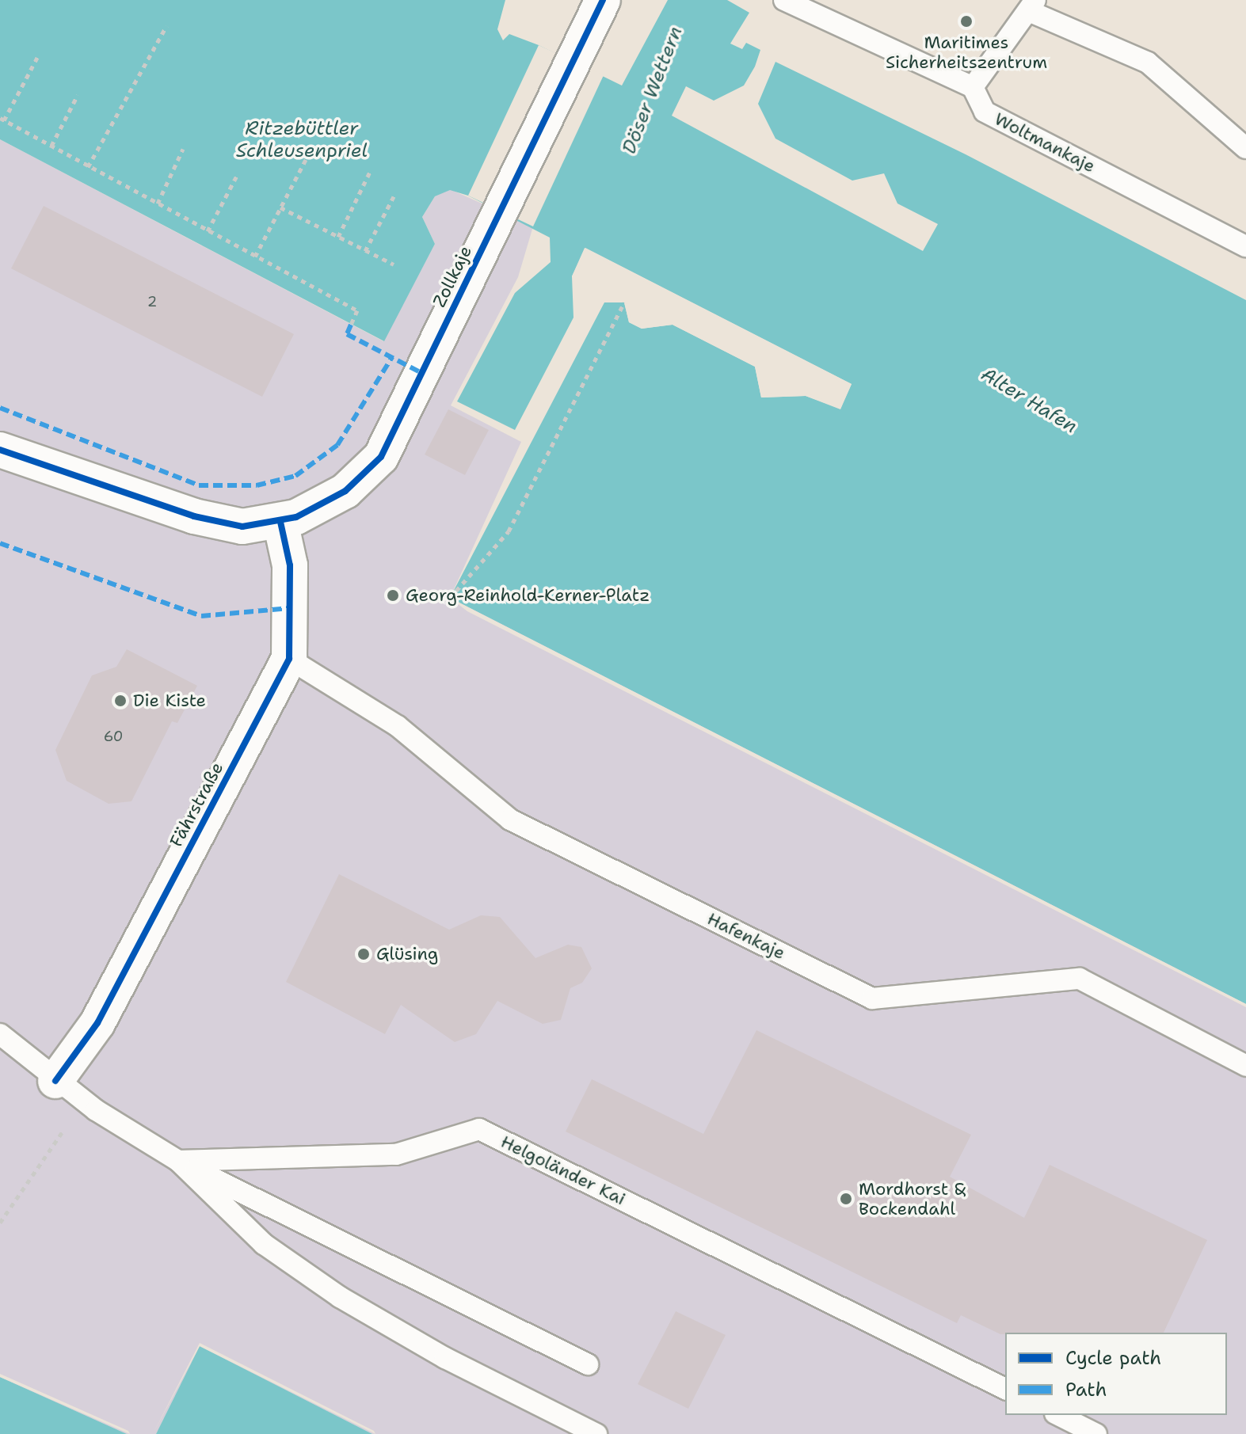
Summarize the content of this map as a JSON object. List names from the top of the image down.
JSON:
{
  "streets": {
    "street": ["Zollkaje", "Fährstraße"],
    "lane": ["Woltmankaje", "Hafenkaje", "Helgoländer Kai"]
  },
  "crossings": [
    ["Zollkaje", "Fährstraße"],
    ["Fährstraße", "Hafenkaje"]
  ],
  "water": ["Döser Wettern", "Ritzebüttler Schleusenpriel", "Alter Hafen"],
  "places": [
    "Maritimes Sicherheitszentrum",
    "Georg-Reinhold-Kerner-Platz",
    "Die Kiste",
    "Glüsing",
    "Mordhorst & Bockendahl"
  ],
  "house_numbers": ["2", "60"],
  "legend": ["Cycle path", "Path"]
}
